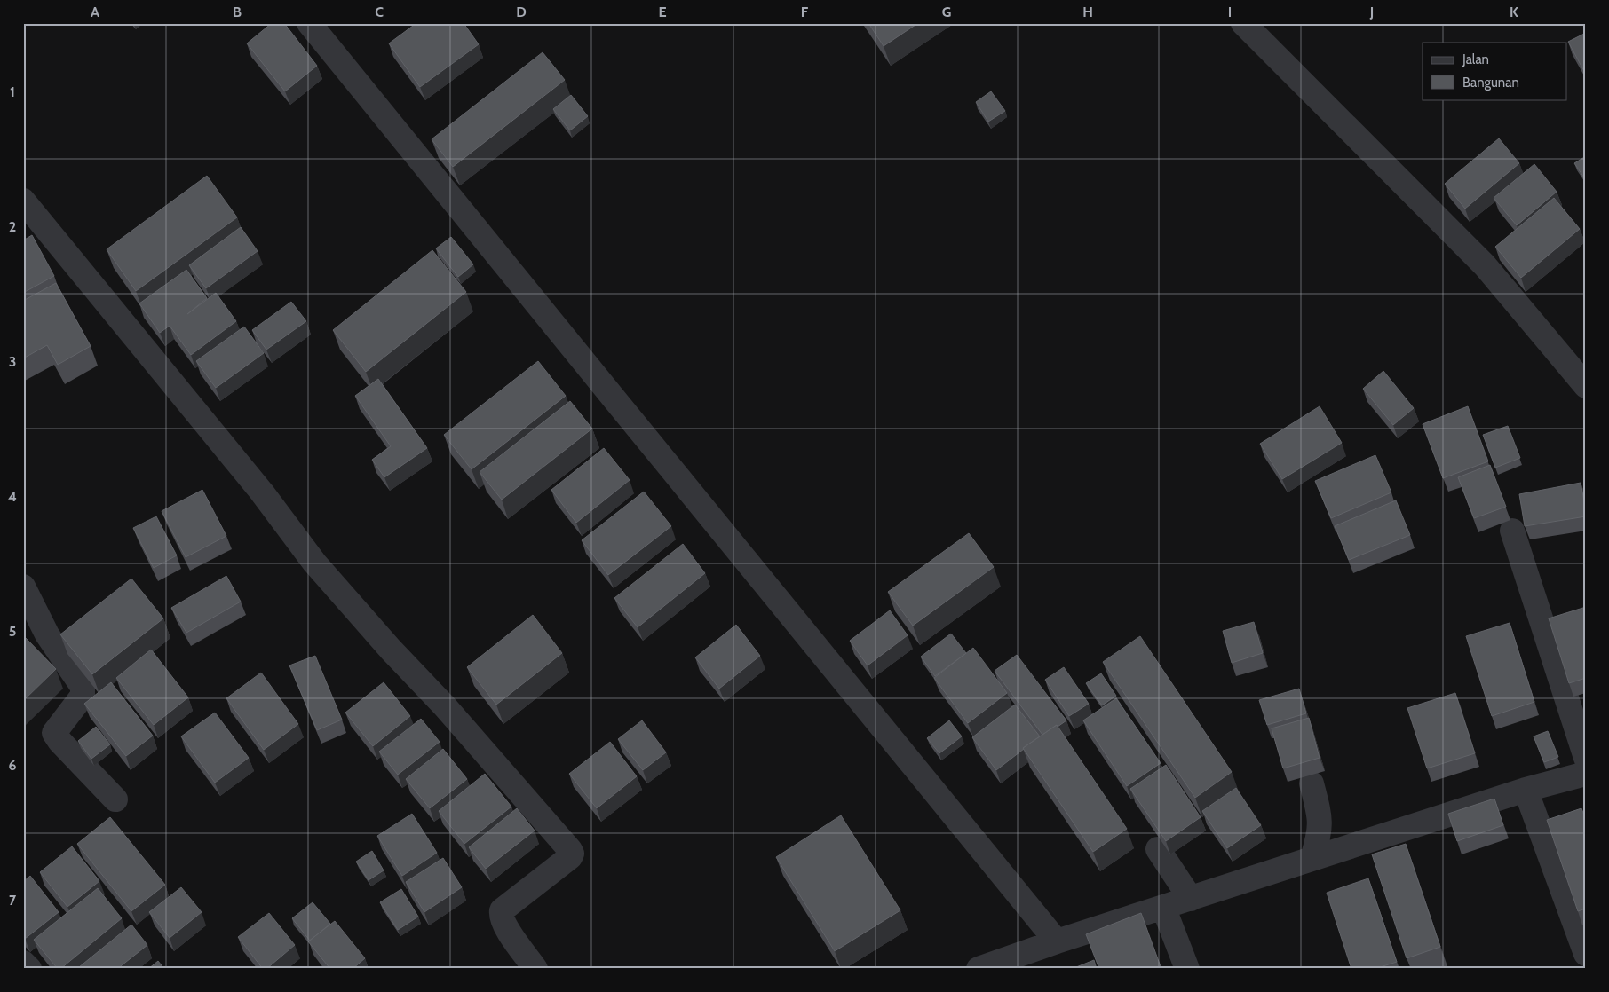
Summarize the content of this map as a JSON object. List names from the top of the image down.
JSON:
{
  "legend": ["Jalan", "Bangunan"],
  "grid": {
    "columns": [
      "A",
      "B",
      "C",
      "D",
      "E",
      "F",
      "G",
      "H",
      "I",
      "J",
      "K"
    ],
    "rows": [
      "1",
      "2",
      "3",
      "4",
      "5",
      "6",
      "7"
    ]
  }
}
